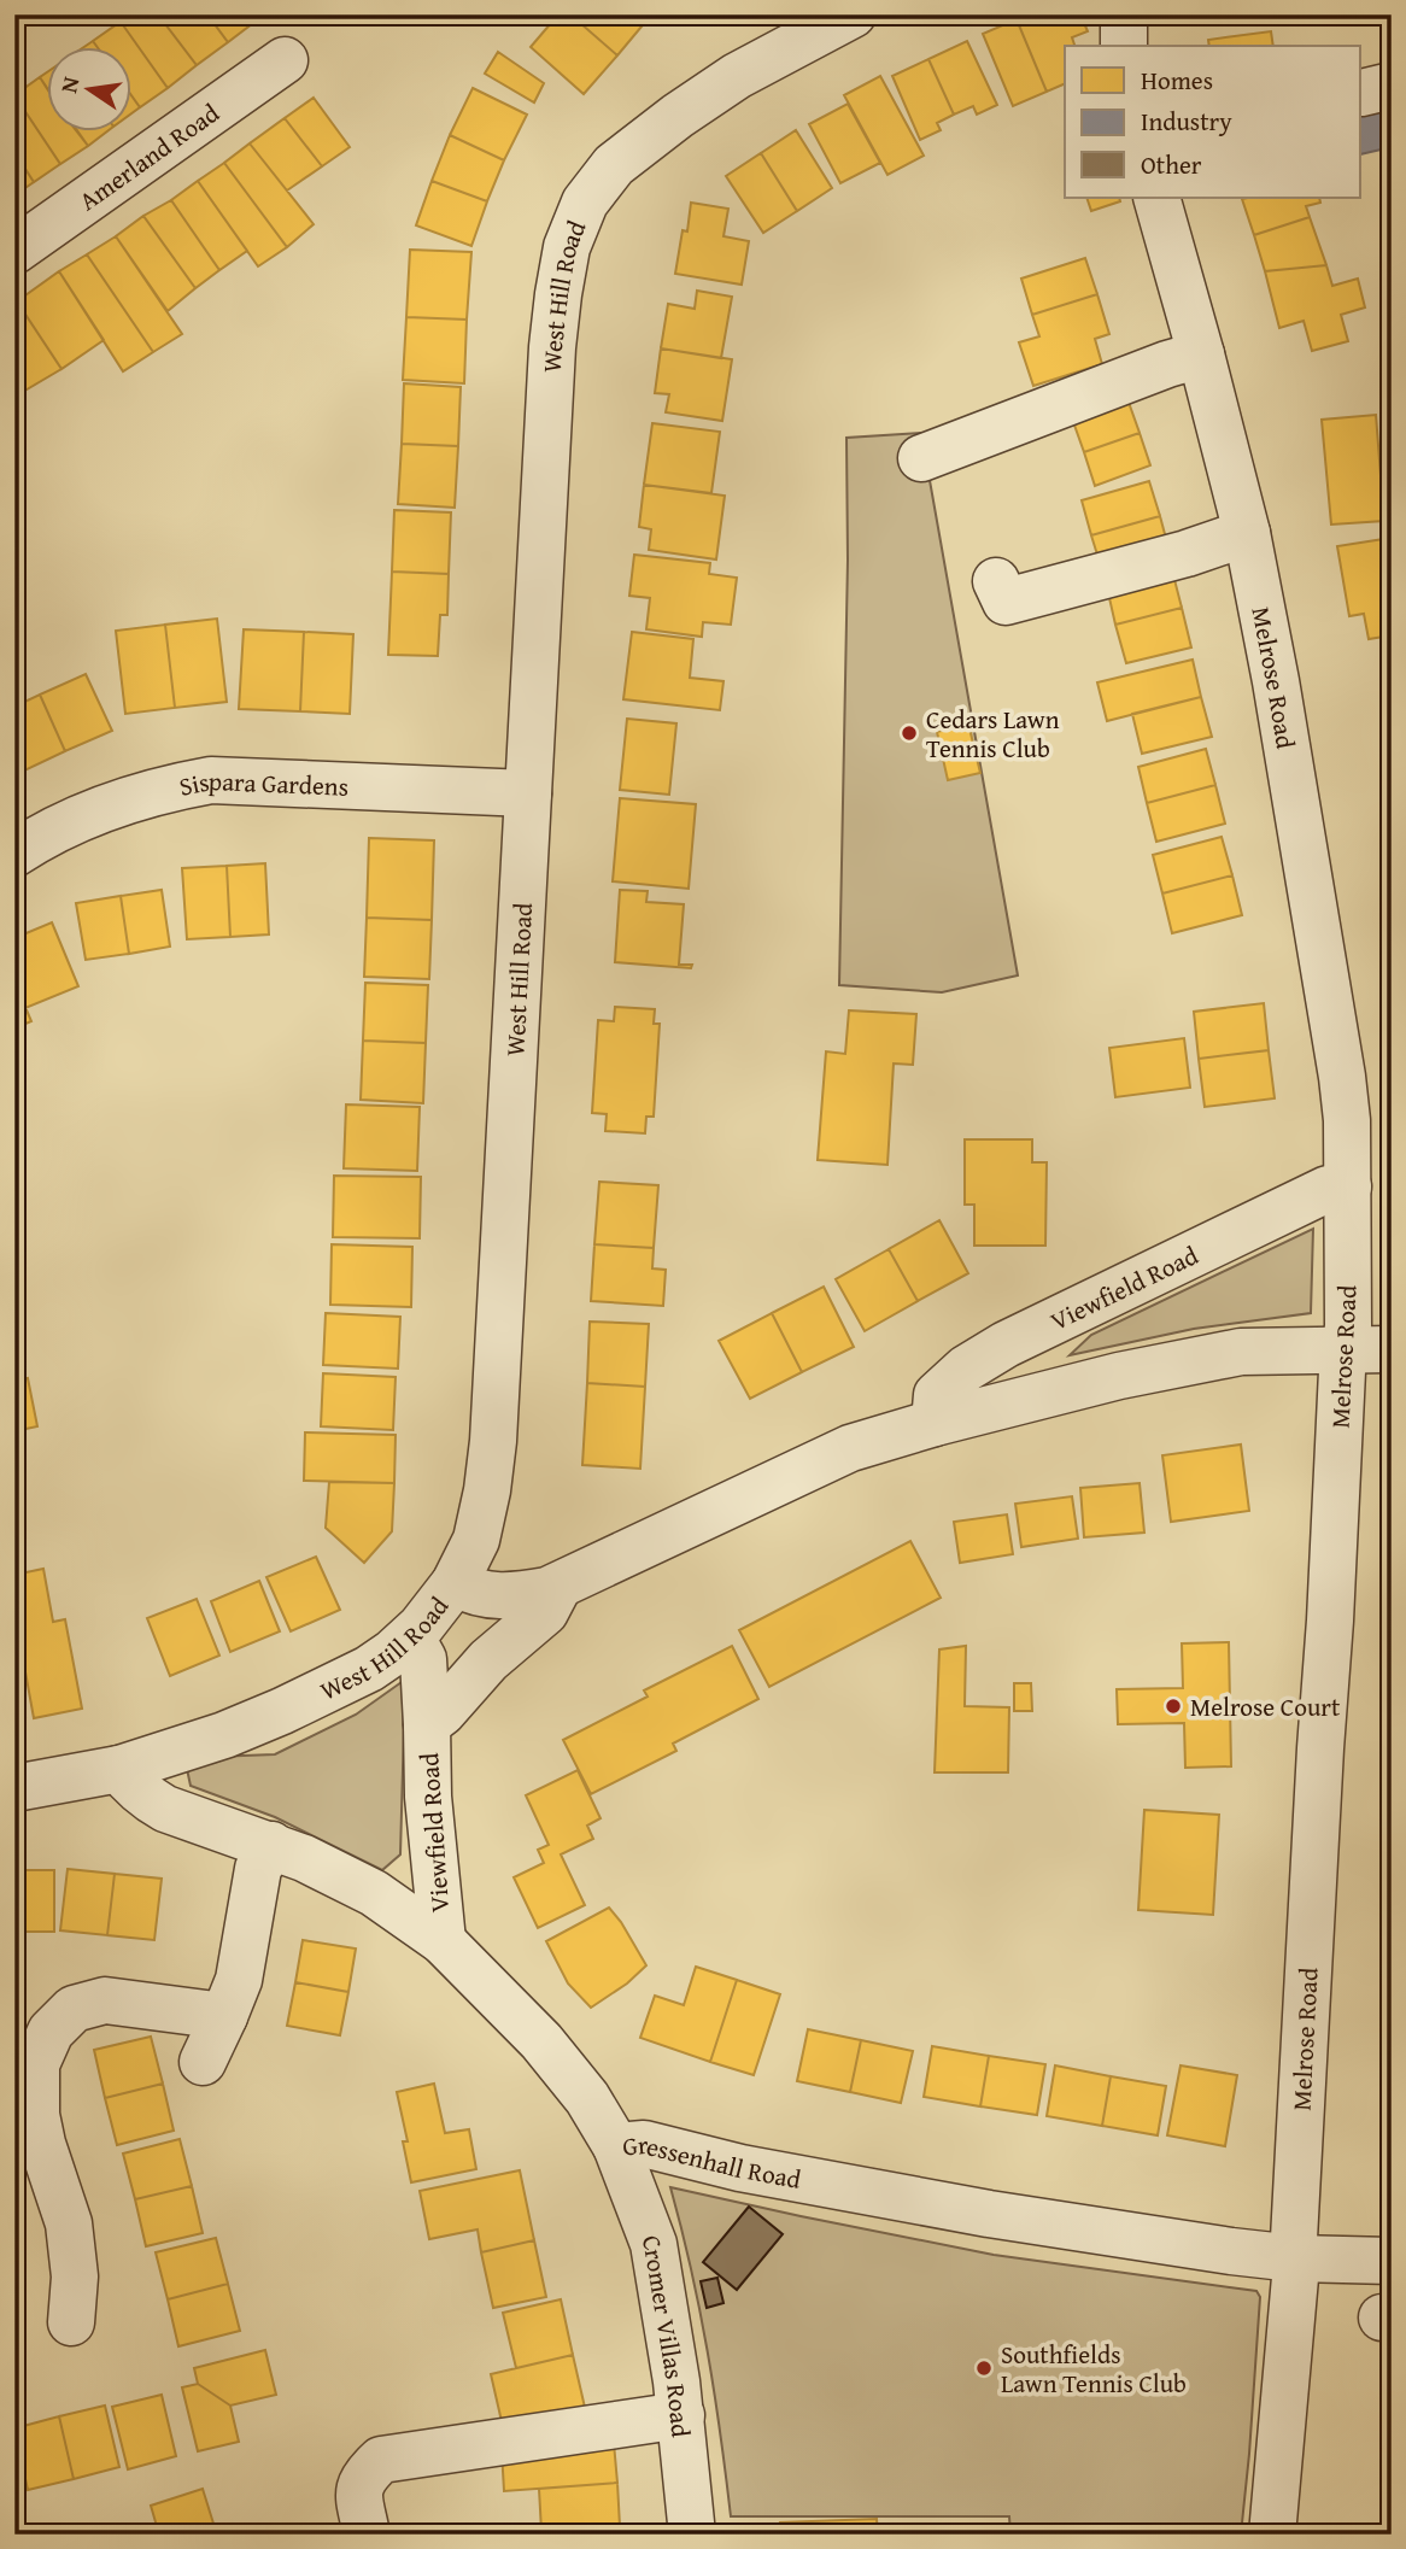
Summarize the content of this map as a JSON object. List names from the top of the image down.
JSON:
{
  "streets": {
    "street": [
      "Amerland Road",
      "West Hill Road",
      "Melrose Road",
      "Sispara Gardens",
      "Viewfield Road",
      "Gressenhall Road",
      "Cromer Villas Road"
    ]
  },
  "crossings": [
    ["West Hill Road", "Sispara Gardens"],
    ["West Hill Road", "Viewfield Road"],
    ["West Hill Road", "Gressenhall Road"],
    ["Melrose Road", "Viewfield Road"],
    ["Melrose Road", "Gressenhall Road"],
    ["Viewfield Road", "Gressenhall Road"],
    ["Gressenhall Road", "Cromer Villas Road"]
  ],
  "places": ["Cedars Lawn Tennis Club", "Melrose Court", "Southfields Lawn Tennis Club"],
  "legend": ["Homes", "Industry", "Other"],
  "north": "left"
}
